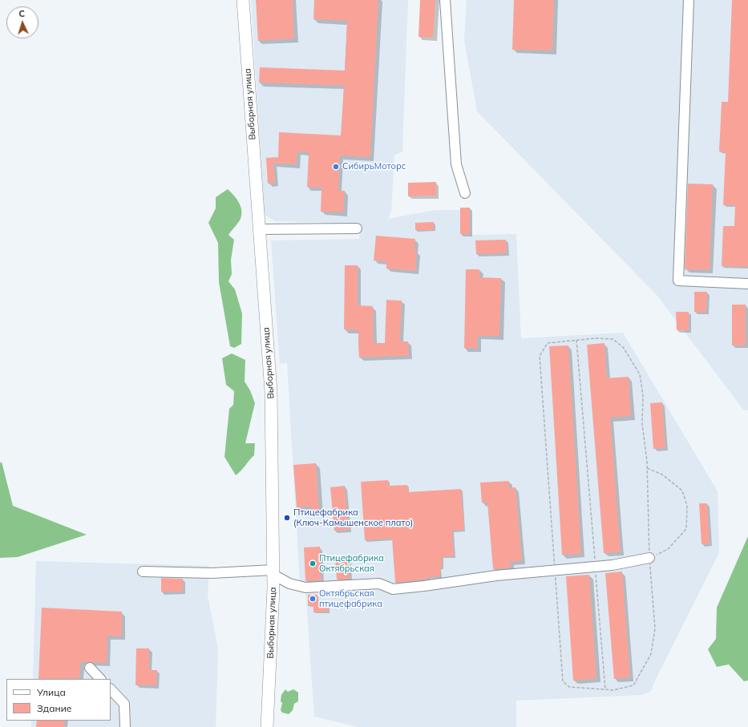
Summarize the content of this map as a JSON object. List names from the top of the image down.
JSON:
{
  "streets": {
    "main road": ["Выборная улица"]
  },
  "places": [
    "СибирьМоторс",
    "Птицефабрика (Ключ-Камышенское плато)",
    "Птицефабрика Октябрьская",
    "Октябрьская птицефабрика"
  ],
  "legend": ["Улица", "Здание"],
  "north": "top"
}
